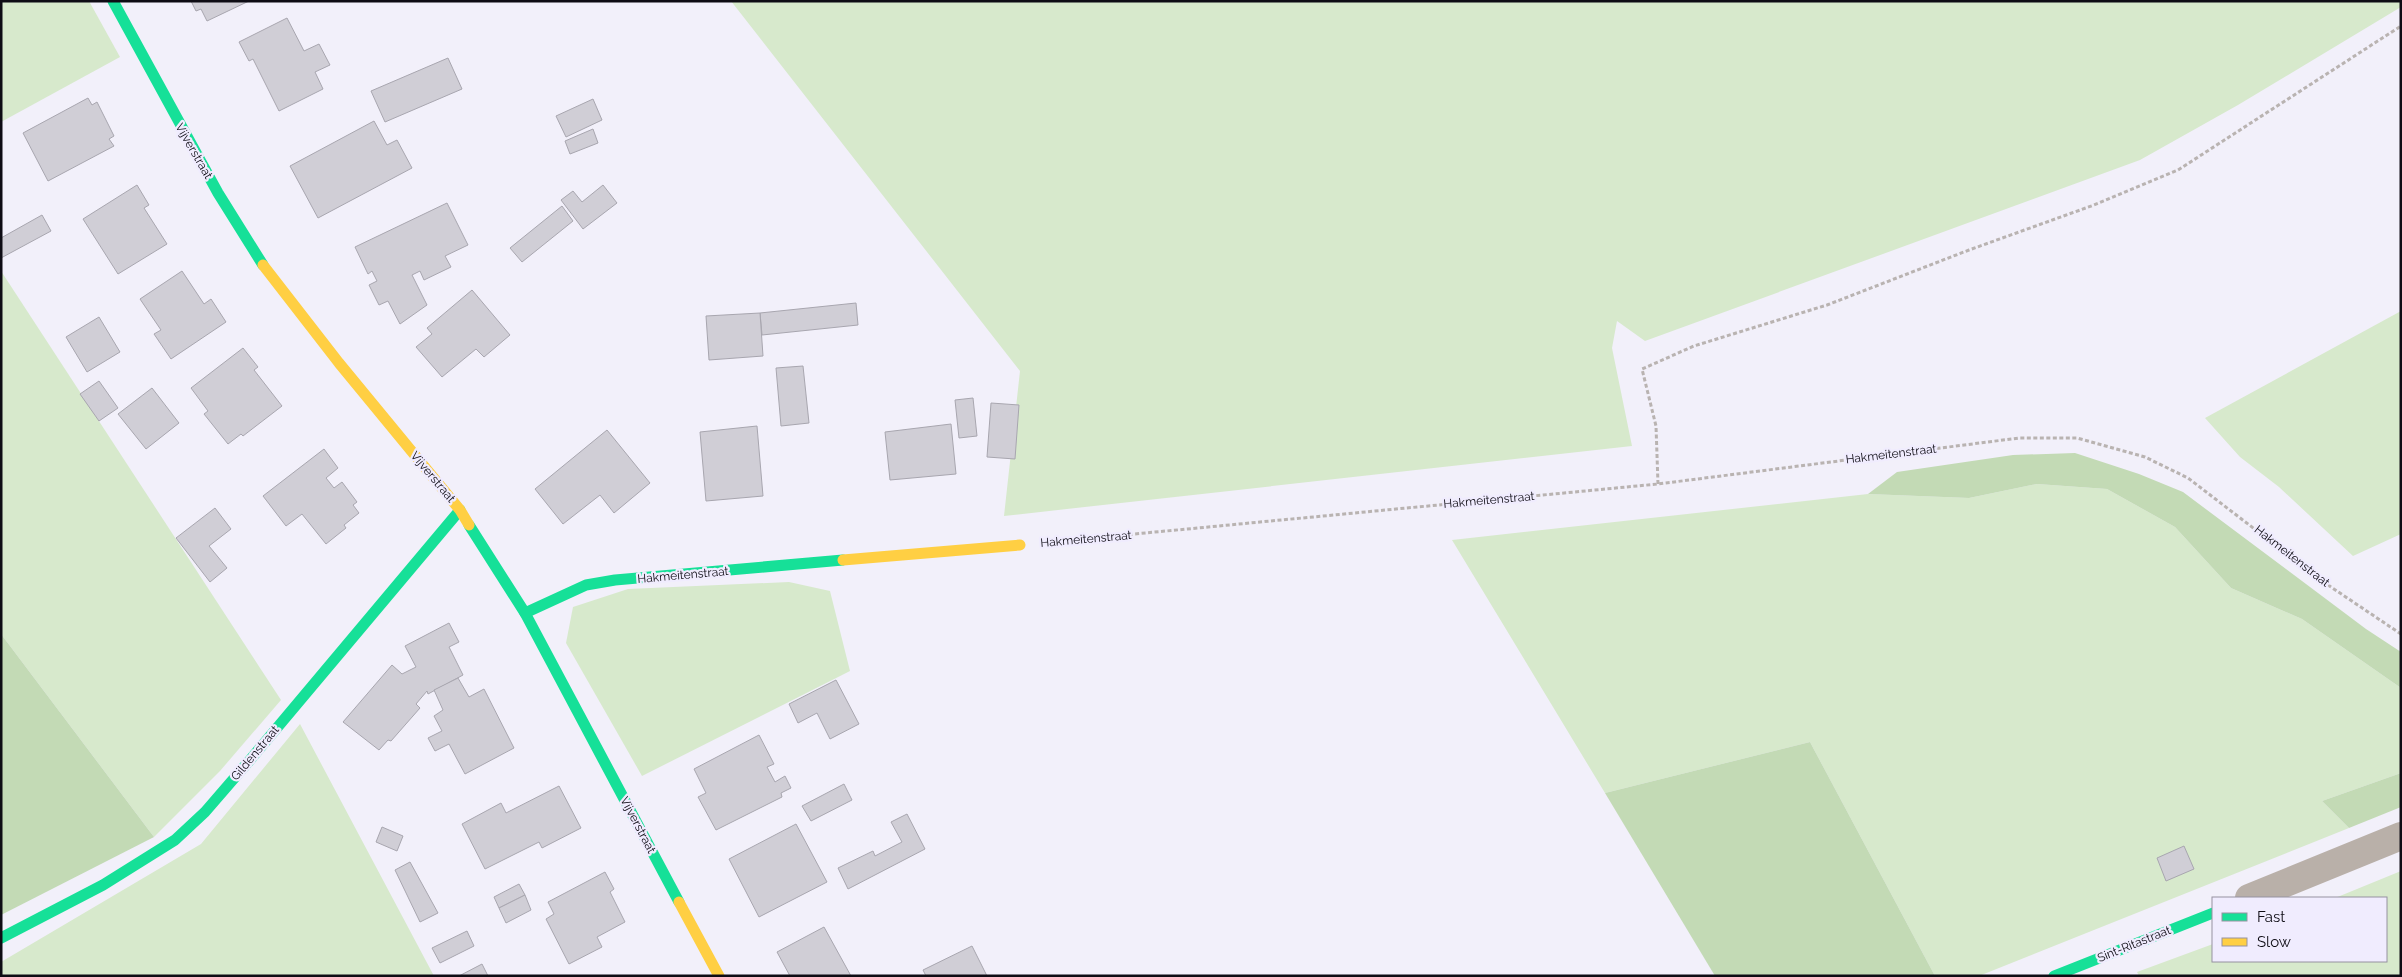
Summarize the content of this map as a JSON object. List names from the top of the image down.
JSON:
{
  "streets": {
    "street": [
      "Vijverstraat",
      "Hakmeitenstraat",
      "Gildenstraat",
      "Sint-Ritastraat"
    ]
  },
  "crossings": [
    ["Vijverstraat", "Hakmeitenstraat"],
    ["Vijverstraat", "Gildenstraat"]
  ],
  "legend": ["Fast", "Slow"]
}
